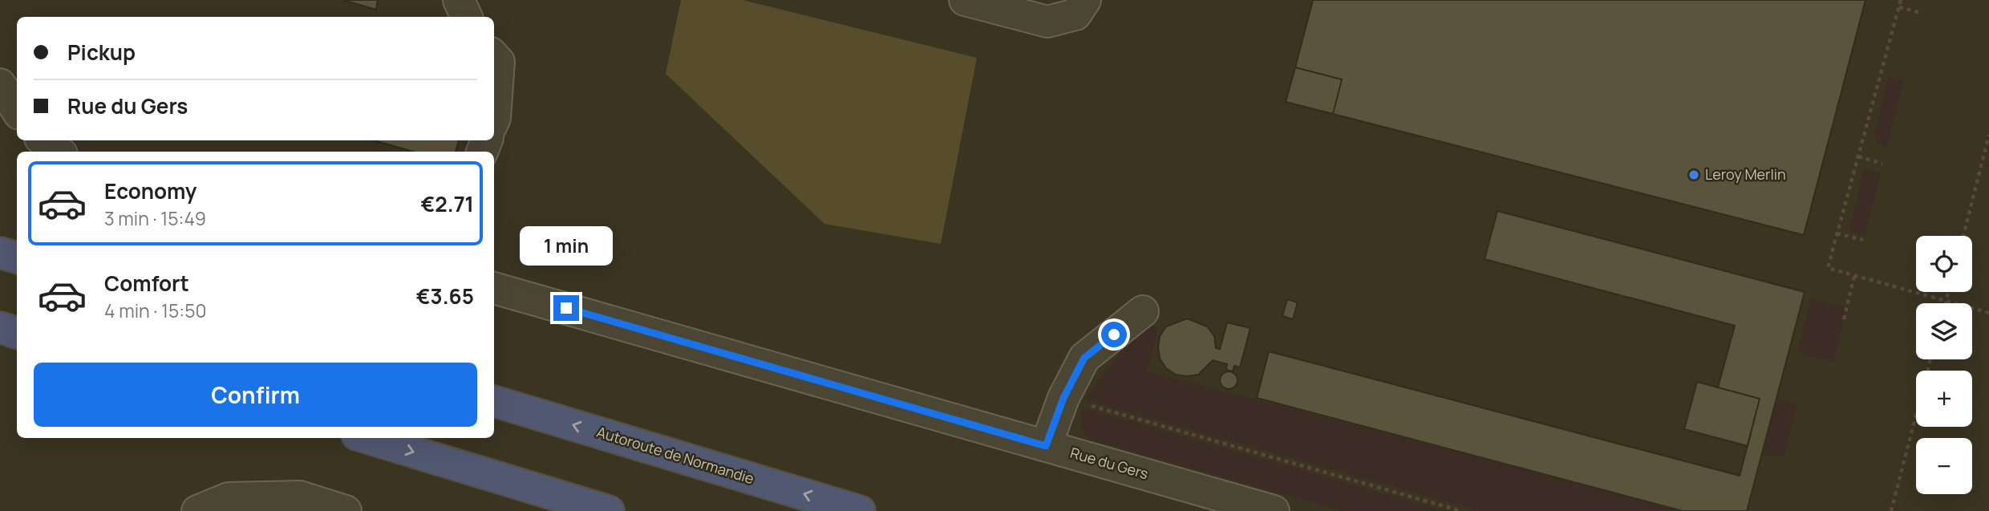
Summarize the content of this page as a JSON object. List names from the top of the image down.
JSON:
{
  "streets": {
    "highway": ["Autoroute de Normandie"],
    "street": ["Rue du Gers"]
  },
  "places": ["Leroy Merlin"],
  "page": {
    "banner": ["Pickup", "Rue du Gers"],
    "list": [
      {
        "name": "Economy",
        "note": "3 min · 15:49",
        "value": "€2.71"
      },
      {
        "name": "Comfort",
        "note": "4 min · 15:50",
        "value": "€3.65"
      }
    ],
    "bubble": "1 min",
    "map_buttons": ["+", "−"],
    "buttons": "Confirm"
  }
}
